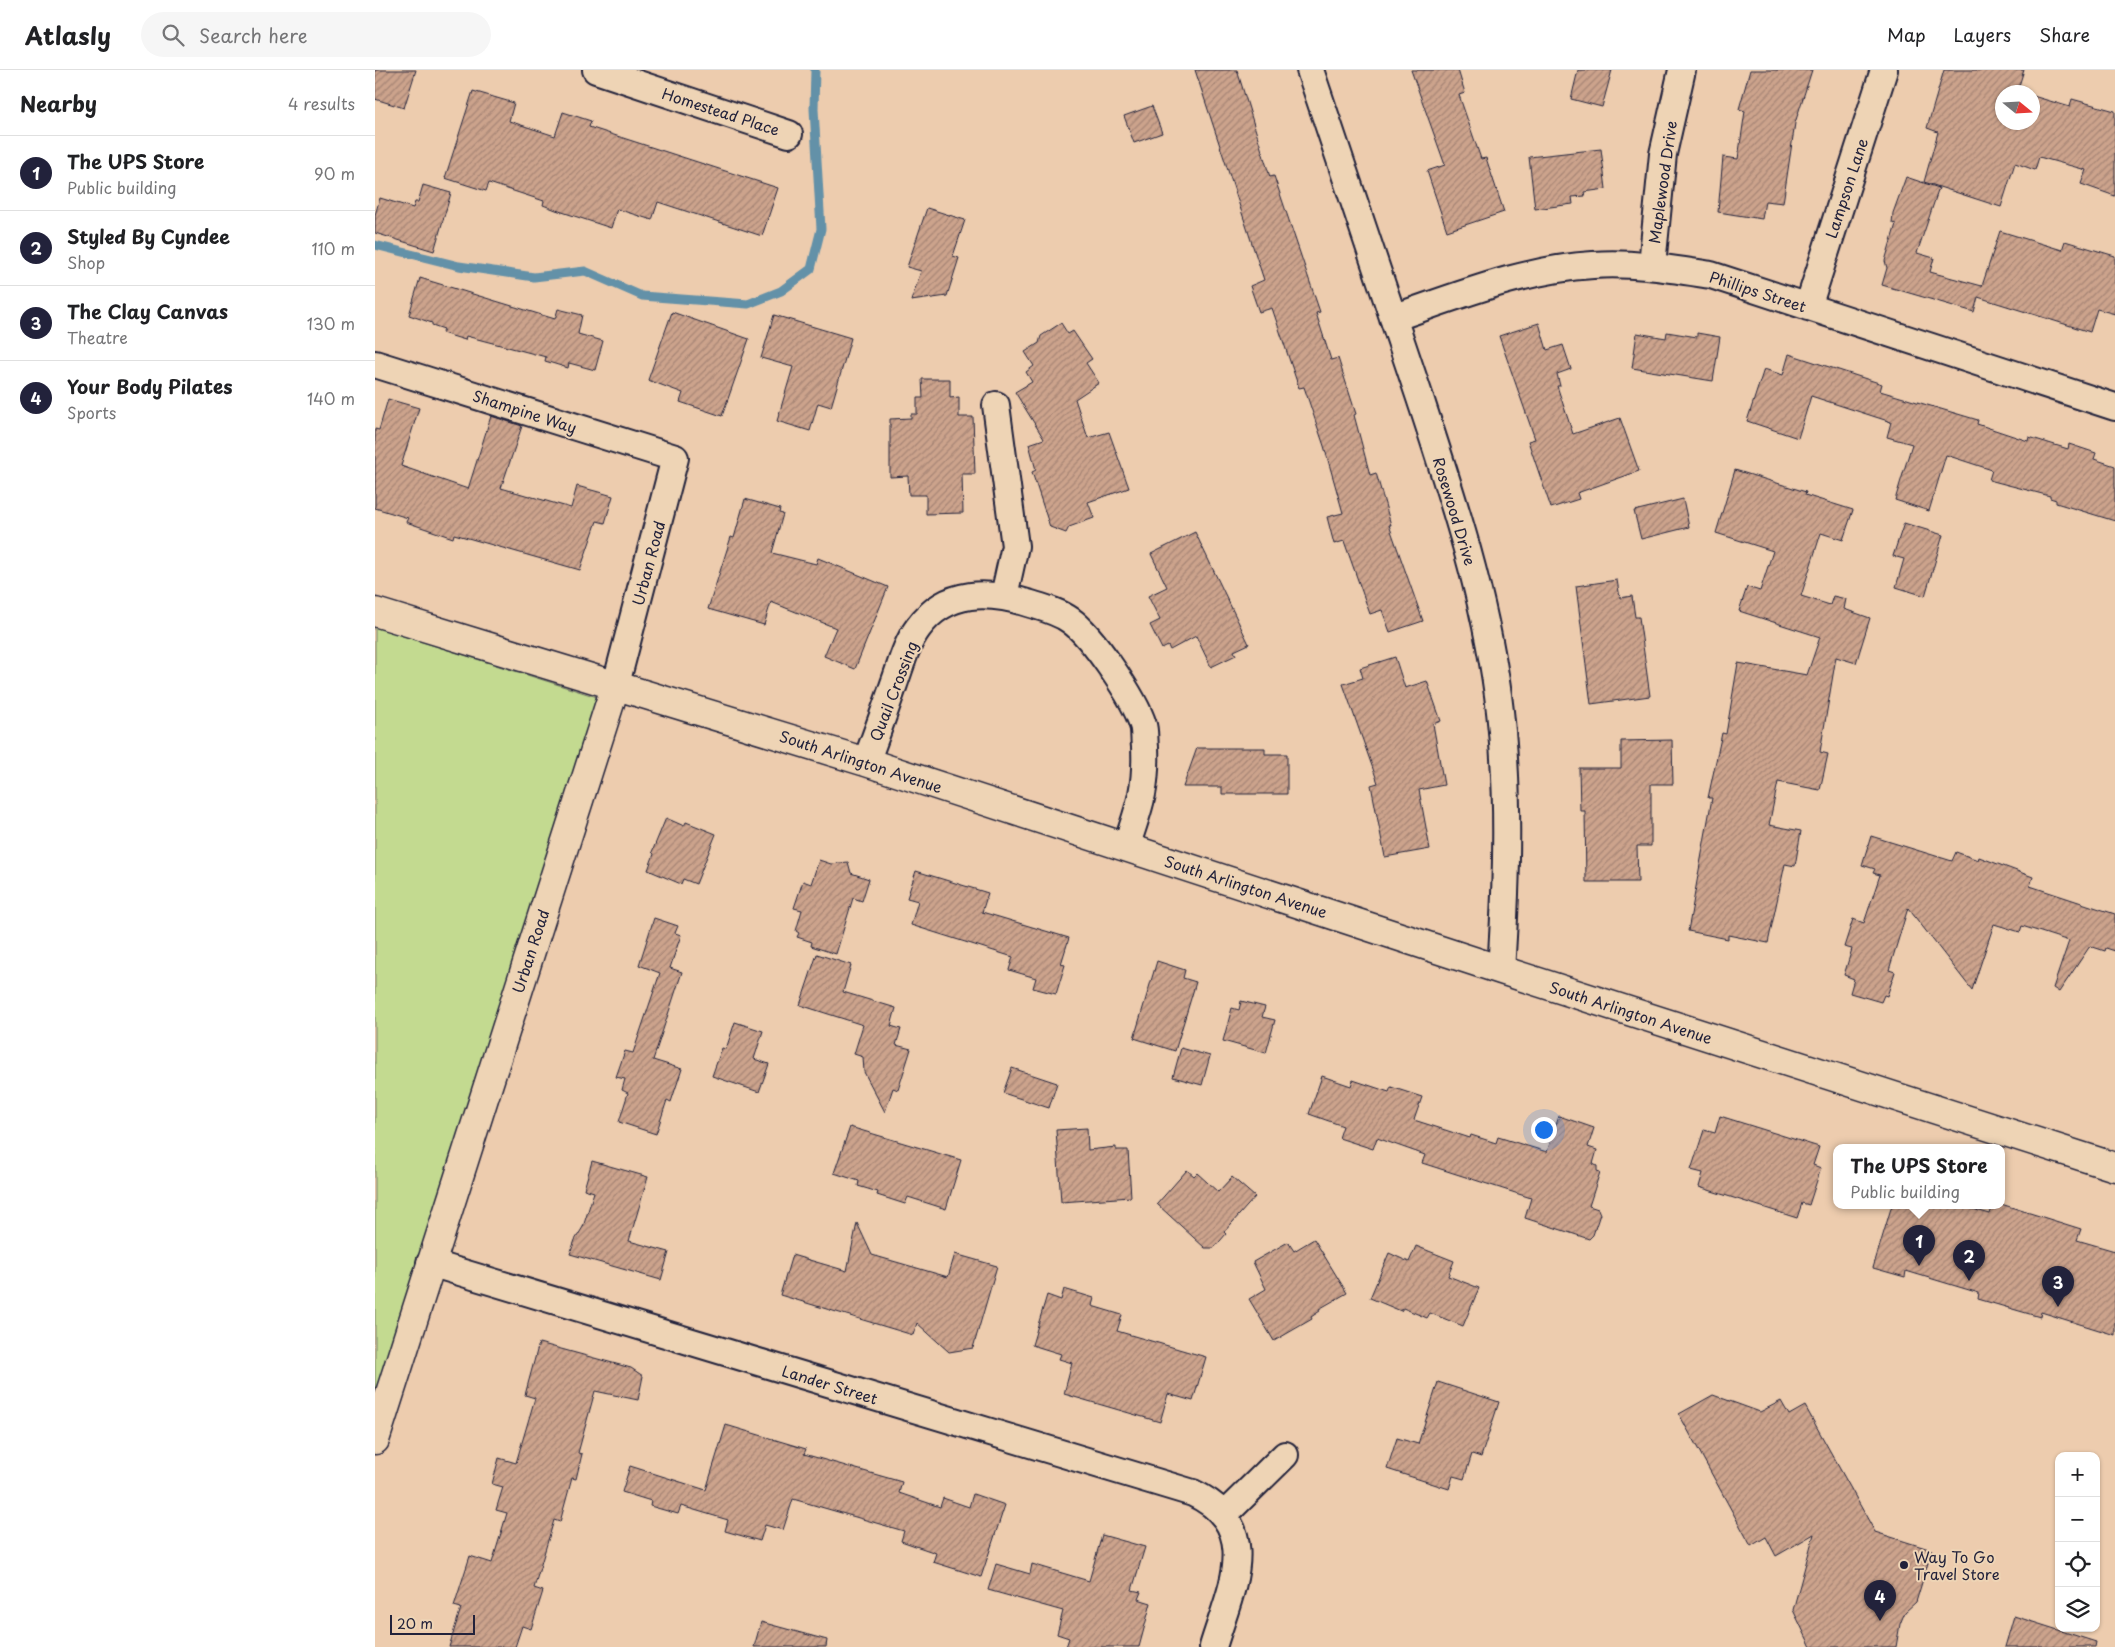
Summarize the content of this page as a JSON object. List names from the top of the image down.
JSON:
{
  "streets": {
    "street": [
      "Homestead Place",
      "Maplewood Drive",
      "Lampson Lane",
      "Phillips Street",
      "Shampine Way",
      "Rosewood Drive",
      "Urban Road",
      "Quail Crossing",
      "South Arlington Avenue",
      "Lander Street"
    ]
  },
  "crossings": [
    ["Maplewood Drive", "Phillips Street"],
    ["Lampson Lane", "Phillips Street"],
    ["Phillips Street", "Rosewood Drive"],
    ["Shampine Way", "Urban Road"],
    ["Rosewood Drive", "South Arlington Avenue"],
    ["Urban Road", "South Arlington Avenue"],
    ["Urban Road", "Lander Street"],
    ["Quail Crossing", "South Arlington Avenue"]
  ],
  "places": ["Way To Go Travel Store"],
  "scale_bar": "20 m",
  "north": "right",
  "page": {
    "header": "Atlasly",
    "search": "Search here",
    "nav": ["Map", "Layers", "Share"],
    "heading": ["Nearby", "4 results"],
    "list": [
      {
        "mark": "1",
        "name": "The UPS Store",
        "note": "Public building",
        "value": "90 m"
      },
      {
        "mark": "2",
        "name": "Styled By Cyndee",
        "note": "Shop",
        "value": "110 m"
      },
      {
        "mark": "3",
        "name": "The Clay Canvas",
        "note": "Theatre",
        "value": "130 m"
      },
      {
        "mark": "4",
        "name": "Your Body Pilates",
        "note": "Sports",
        "value": "140 m"
      }
    ],
    "popup": ["The UPS Store", "Public building"],
    "pins": [
      "1",
      "2",
      "3",
      "4"
    ],
    "map_buttons": ["+", "−"],
    "scale": "20 m"
  }
}
